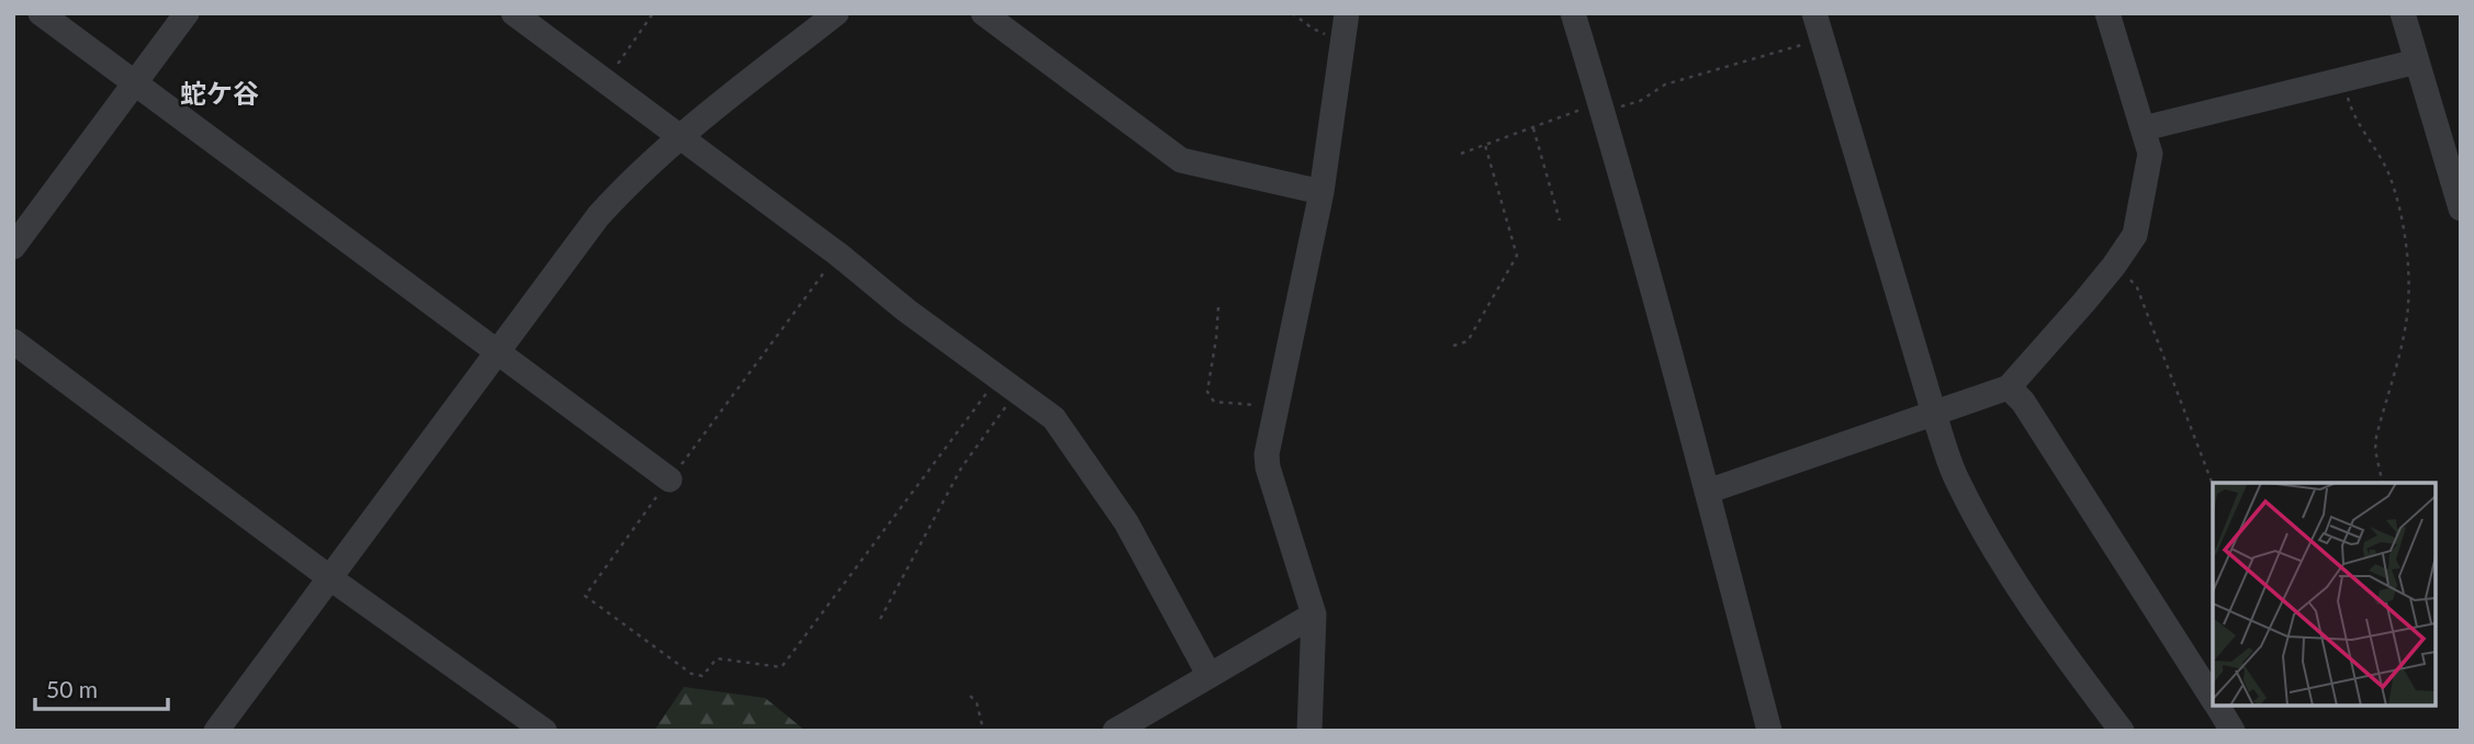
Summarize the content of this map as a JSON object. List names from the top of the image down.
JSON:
{
  "districts": ["蛇ケ谷"],
  "scale_bar": "50 m"
}
